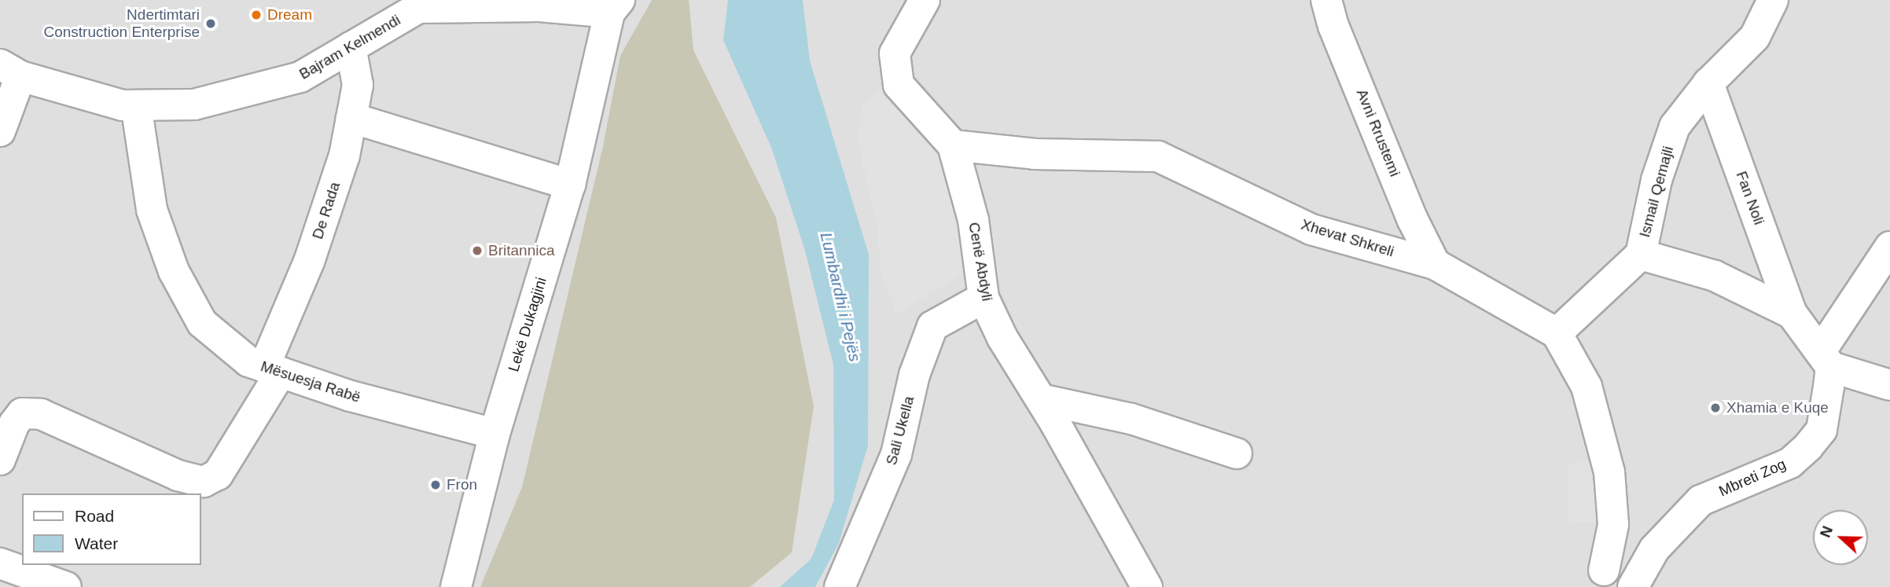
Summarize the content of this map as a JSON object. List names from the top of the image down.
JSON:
{
  "streets": {
    "street": [
      "Bajram Kelmendi",
      "Avni Rrustemi",
      "Ismail Qemajli",
      "Fan Noli",
      "De Rada",
      "Xhevat Shkreli",
      "Cenë Abdyli",
      "Lekë Dukagjini",
      "Mësuesja Rabë",
      "Sali Ukella",
      "Mbreti Zog"
    ]
  },
  "crossings": [
    ["Bajram Kelmendi", "De Rada"],
    ["Bajram Kelmendi", "Lekë Dukagjini"],
    ["Bajram Kelmendi", "Mësuesja Rabë"],
    ["Avni Rrustemi", "Xhevat Shkreli"],
    ["Ismail Qemajli", "Fan Noli"],
    ["Fan Noli", "Mbreti Zog"],
    ["De Rada", "Mësuesja Rabë"],
    ["Xhevat Shkreli", "Cenë Abdyli"],
    ["Cenë Abdyli", "Sali Ukella"],
    ["Lekë Dukagjini", "Mësuesja Rabë"]
  ],
  "water": ["Lumbardhi i Pejës"],
  "places": [
    "Dream",
    "Ndertimtari Construction Enterprise",
    "Britannica",
    "Xhamia e Kuqe",
    "Fron"
  ],
  "legend": ["Road", "Water"],
  "north": "left"
}
